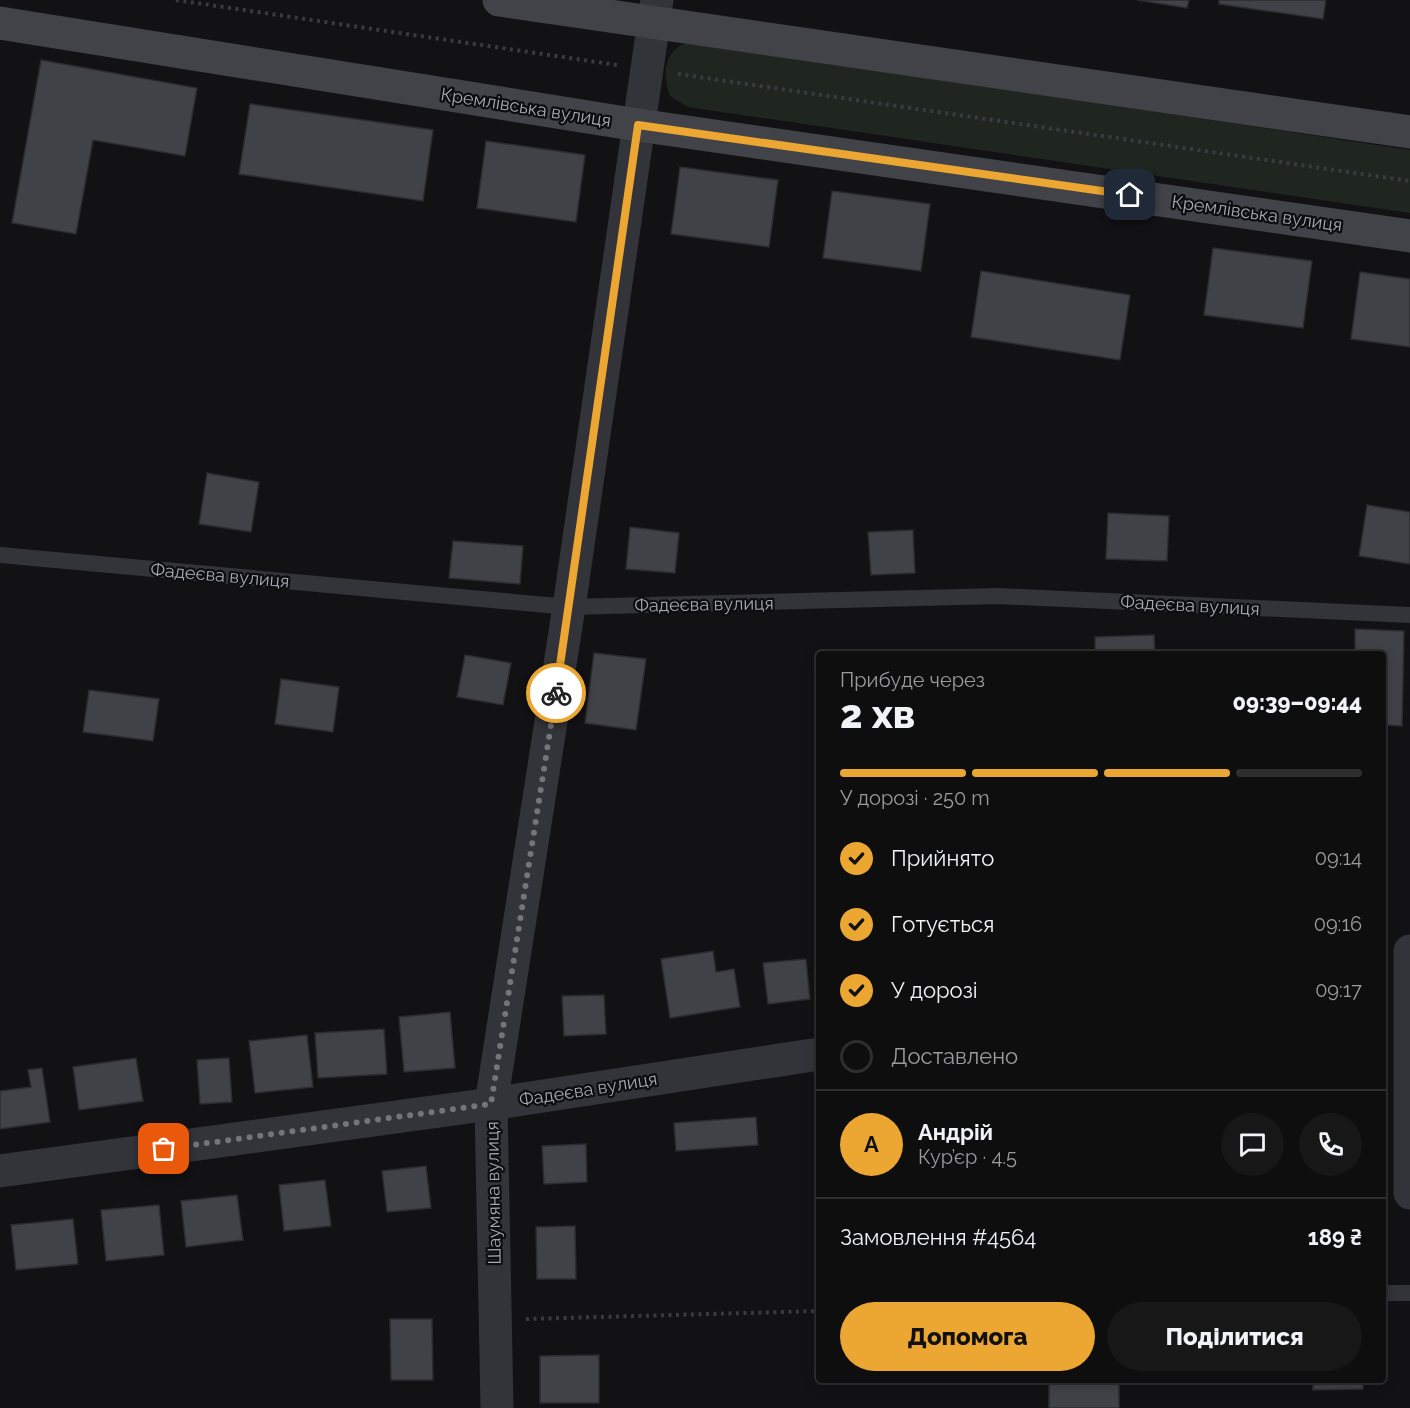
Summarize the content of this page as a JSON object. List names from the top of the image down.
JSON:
{
  "streets": {
    "street": ["Кремлівська вулиця", "Фадеєва вулиця", "Шаумяна вулиця"]
  },
  "crossings": [
    ["Кремлівська вулиця", "Шаумяна вулиця"],
    ["Фадеєва вулиця", "Шаумяна вулиця"]
  ],
  "page": {
    "heading": ["2 хв", "Прибуде через", "09:39–09:44"],
    "panel": [
      "Андрій",
      "Кур’єр · 4.5",
      "Замовлення #4564",
      "189 ₴"
    ],
    "bar": "У дорозі · 250 m",
    "list": [
      ["Прийнято", "09:14"],
      ["Готується", "09:16"],
      ["У дорозі", "09:17"],
      "Доставлено"
    ],
    "round": "А",
    "buttons": ["Допомога", "Поділитися"]
  }
}
